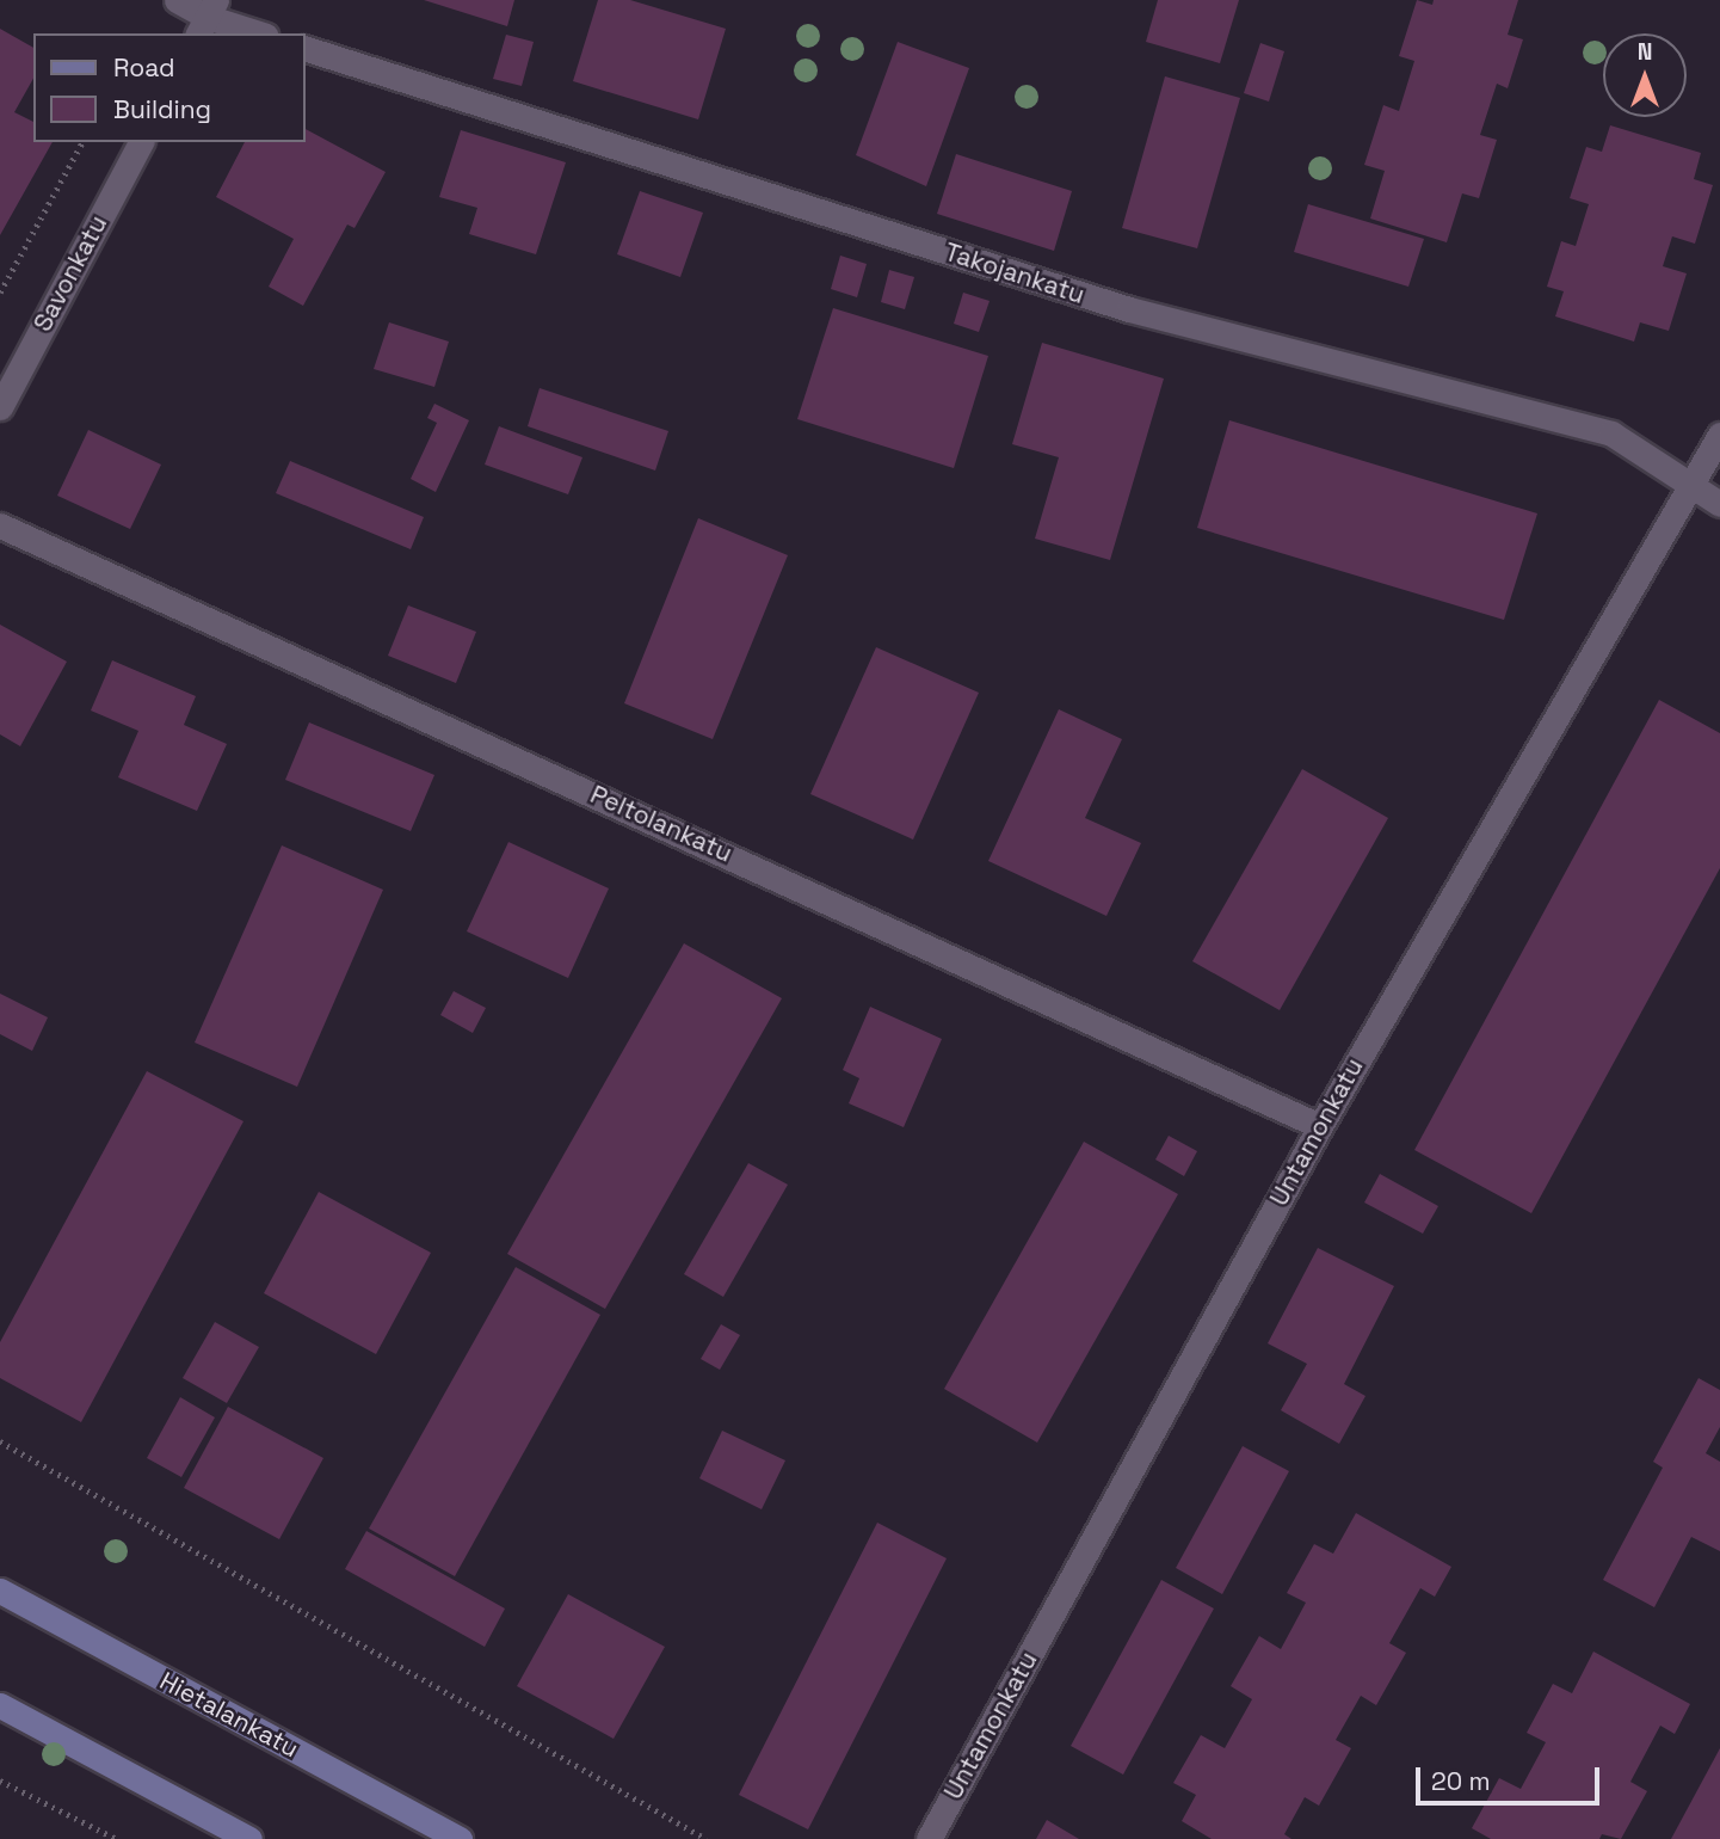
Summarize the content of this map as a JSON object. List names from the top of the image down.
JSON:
{
  "streets": {
    "main road": ["Hietalankatu"],
    "street": [
      "Savonkatu",
      "Takojankatu",
      "Peltolankatu",
      "Untamonkatu"
    ]
  },
  "crossings": [
    ["Takojankatu", "Untamonkatu"],
    ["Peltolankatu", "Untamonkatu"]
  ],
  "legend": ["Road", "Building"],
  "scale_bar": "20 m",
  "north": "top"
}
